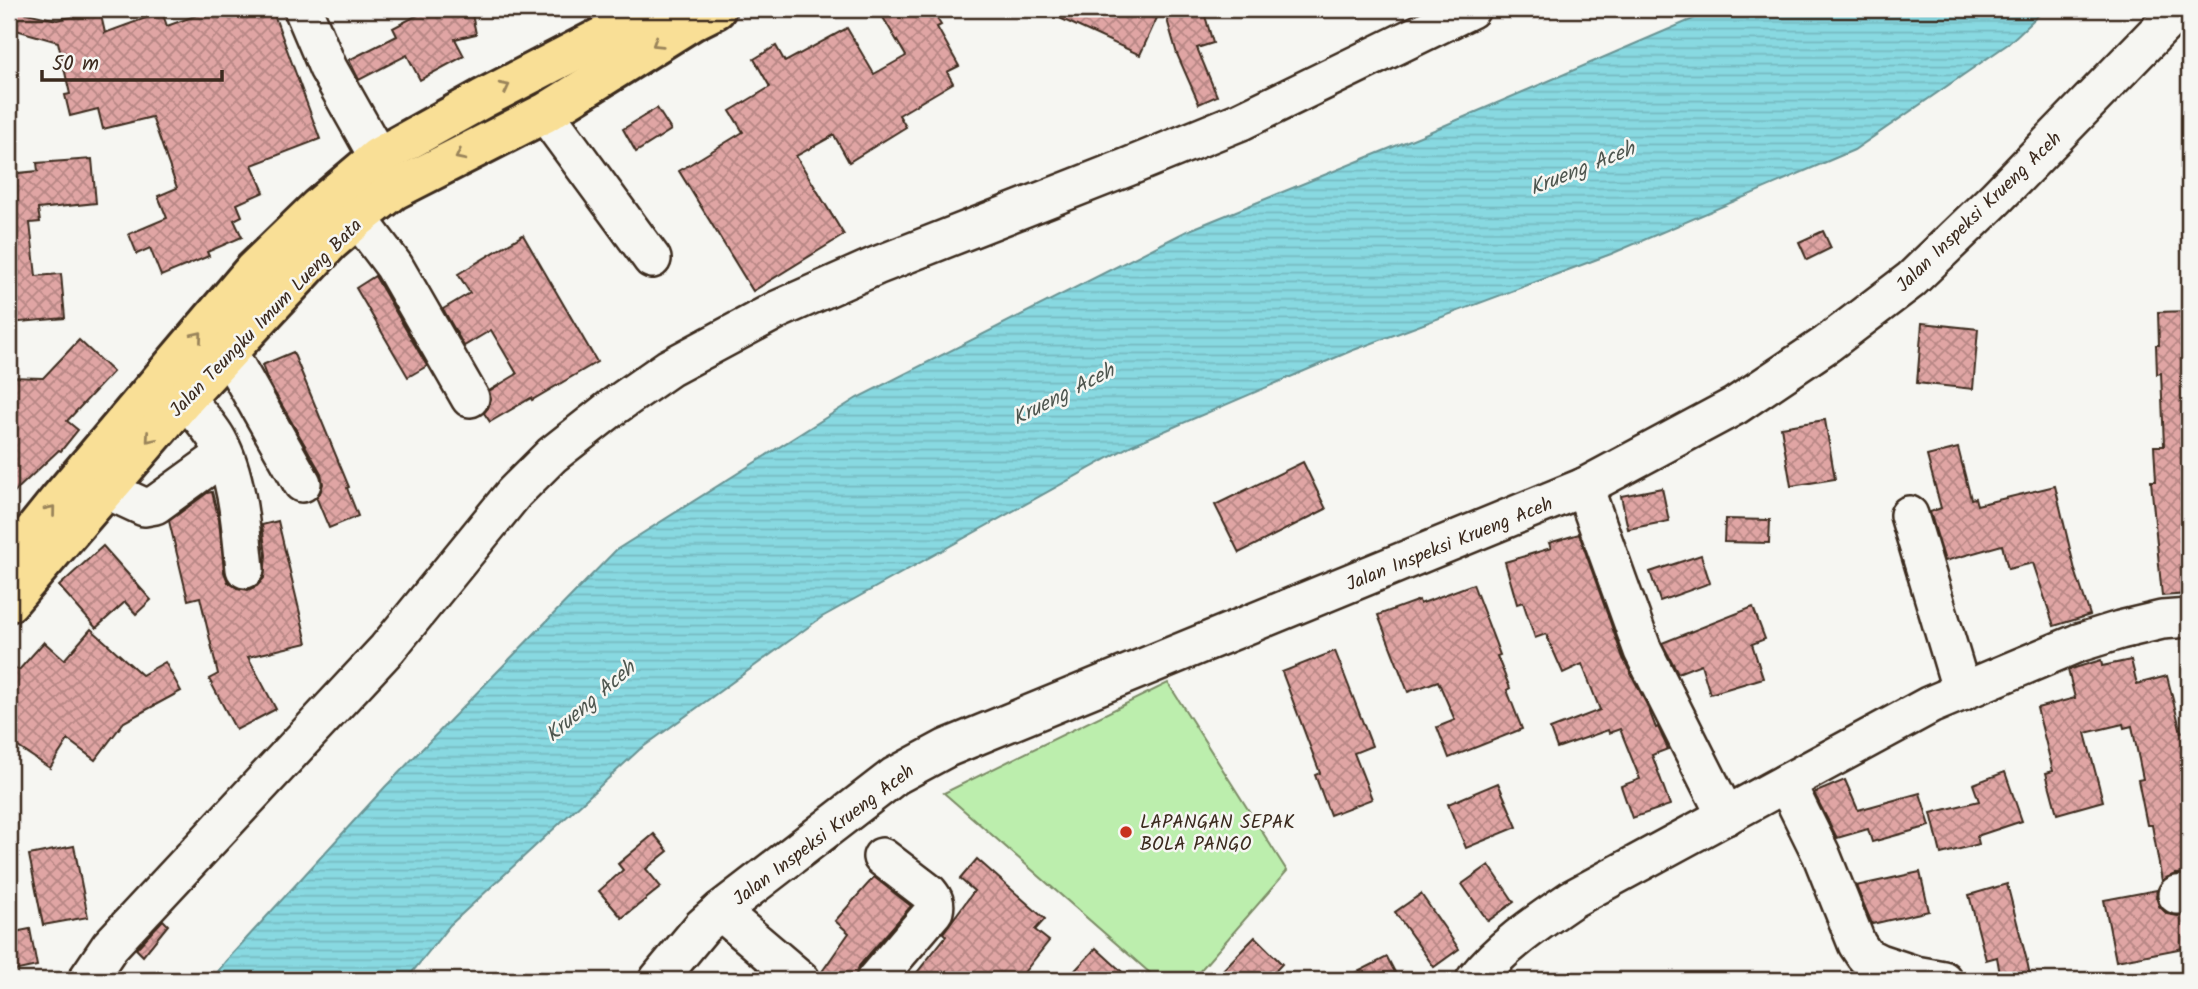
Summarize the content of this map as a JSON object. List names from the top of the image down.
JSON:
{
  "streets": {
    "highway": ["Jalan Teungku Imum Lueng Bata"],
    "street": ["Jalan Inspeksi Krueng Aceh"]
  },
  "water": ["Krueng Aceh"],
  "places": ["LAPANGAN SEPAK BOLA PANGO"],
  "scale_bar": "50 m"
}
